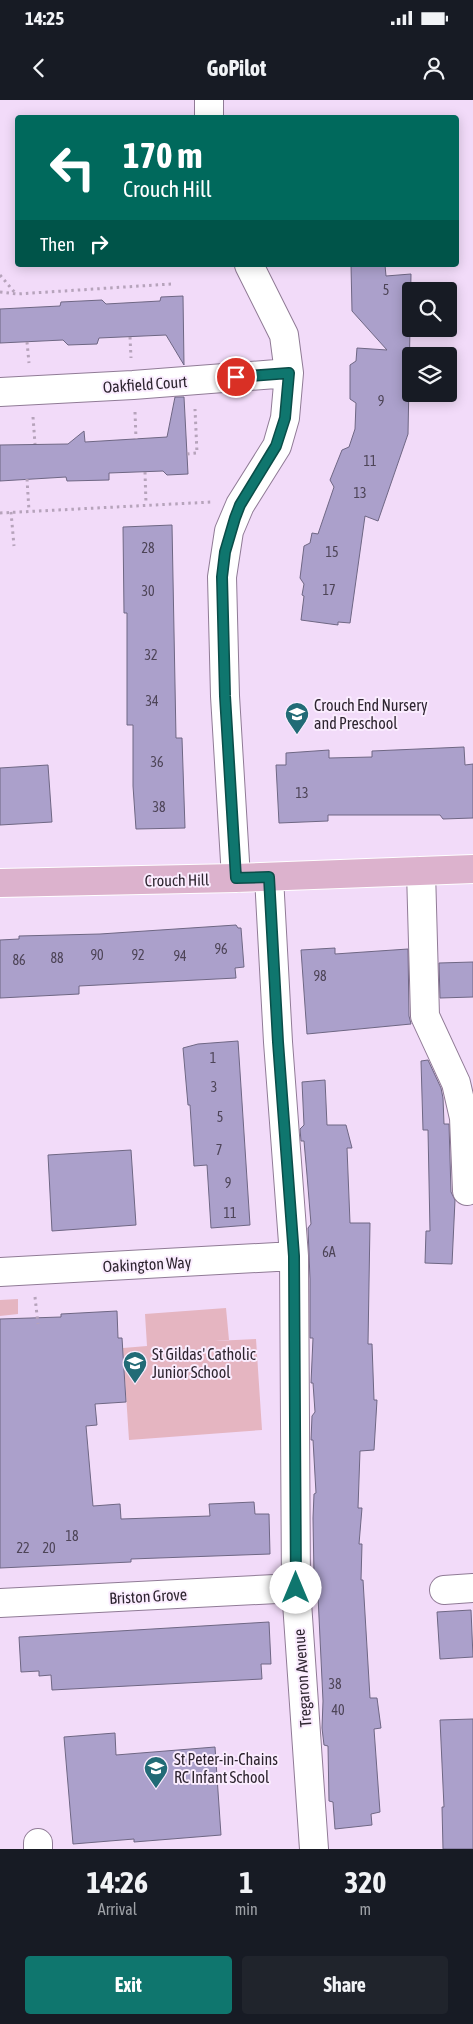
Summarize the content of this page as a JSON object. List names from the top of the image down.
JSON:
{
  "streets": {
    "main road": ["Crouch Hill"],
    "street": [
      "Oakfield Court",
      "Oakington Way",
      "Briston Grove",
      "Tregaron Avenue"
    ]
  },
  "crossings": [
    ["Crouch Hill", "Tregaron Avenue"],
    ["Oakington Way", "Tregaron Avenue"],
    ["Briston Grove", "Tregaron Avenue"]
  ],
  "places": {
    "school or university": ["Crouch End Nursery and Preschool", "St Gildas' Catholic Junior School", "St Peter-in-Chains RC Infant School"]
  },
  "house_numbers": [
    "5",
    "9",
    "11",
    "13",
    "28",
    "15",
    "17",
    "30",
    "32",
    "34",
    "36",
    "13",
    "38",
    "96",
    "90",
    "92",
    "94",
    "88",
    "86",
    "98",
    "1",
    "3",
    "5",
    "7",
    "9",
    "11",
    "6A",
    "18",
    "22",
    "20",
    "38",
    "40"
  ],
  "page": {
    "status": "14:25",
    "header": "GoPilot",
    "turn": ["170 m", "Crouch Hill"],
    "then": "Then",
    "eta": [
      "14:26",
      "Arrival",
      "1",
      "min",
      "320",
      "m"
    ],
    "buttons": ["Exit", "Share"]
  }
}
